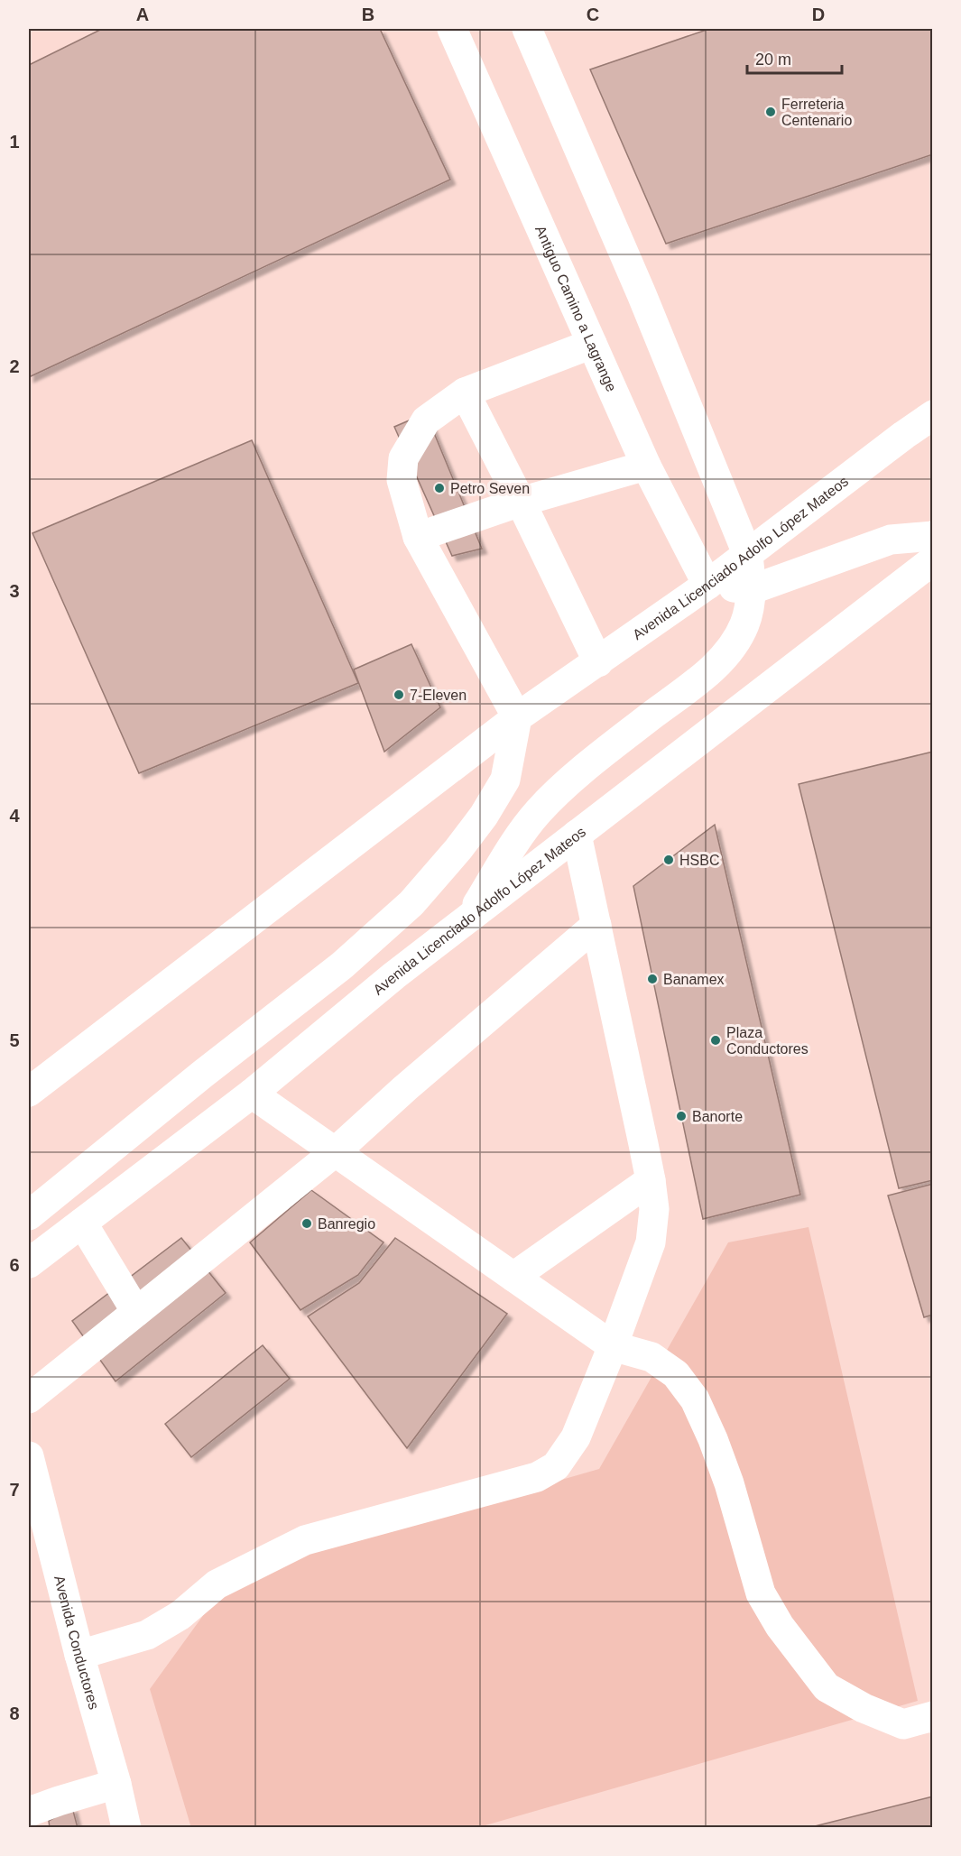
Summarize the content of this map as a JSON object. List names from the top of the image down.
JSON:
{
  "streets": {
    "main road": ["Antiguo Camino a Lagrange", "Avenida Licenciado Adolfo López Mateos", "Avenida Conductores"]
  },
  "crossings": [
    ["Antiguo Camino a Lagrange", "Avenida Licenciado Adolfo López Mateos"]
  ],
  "places": [
    "Ferreteria Centenario",
    "Petro Seven",
    "7-Eleven",
    "HSBC",
    "Banamex",
    "Plaza Conductores",
    "Banorte",
    "Banregio"
  ],
  "scale_bar": "20 m",
  "grid": {
    "columns": [
      "A",
      "B",
      "C",
      "D"
    ],
    "rows": [
      "1",
      "2",
      "3",
      "4",
      "5",
      "6",
      "7",
      "8"
    ]
  }
}
